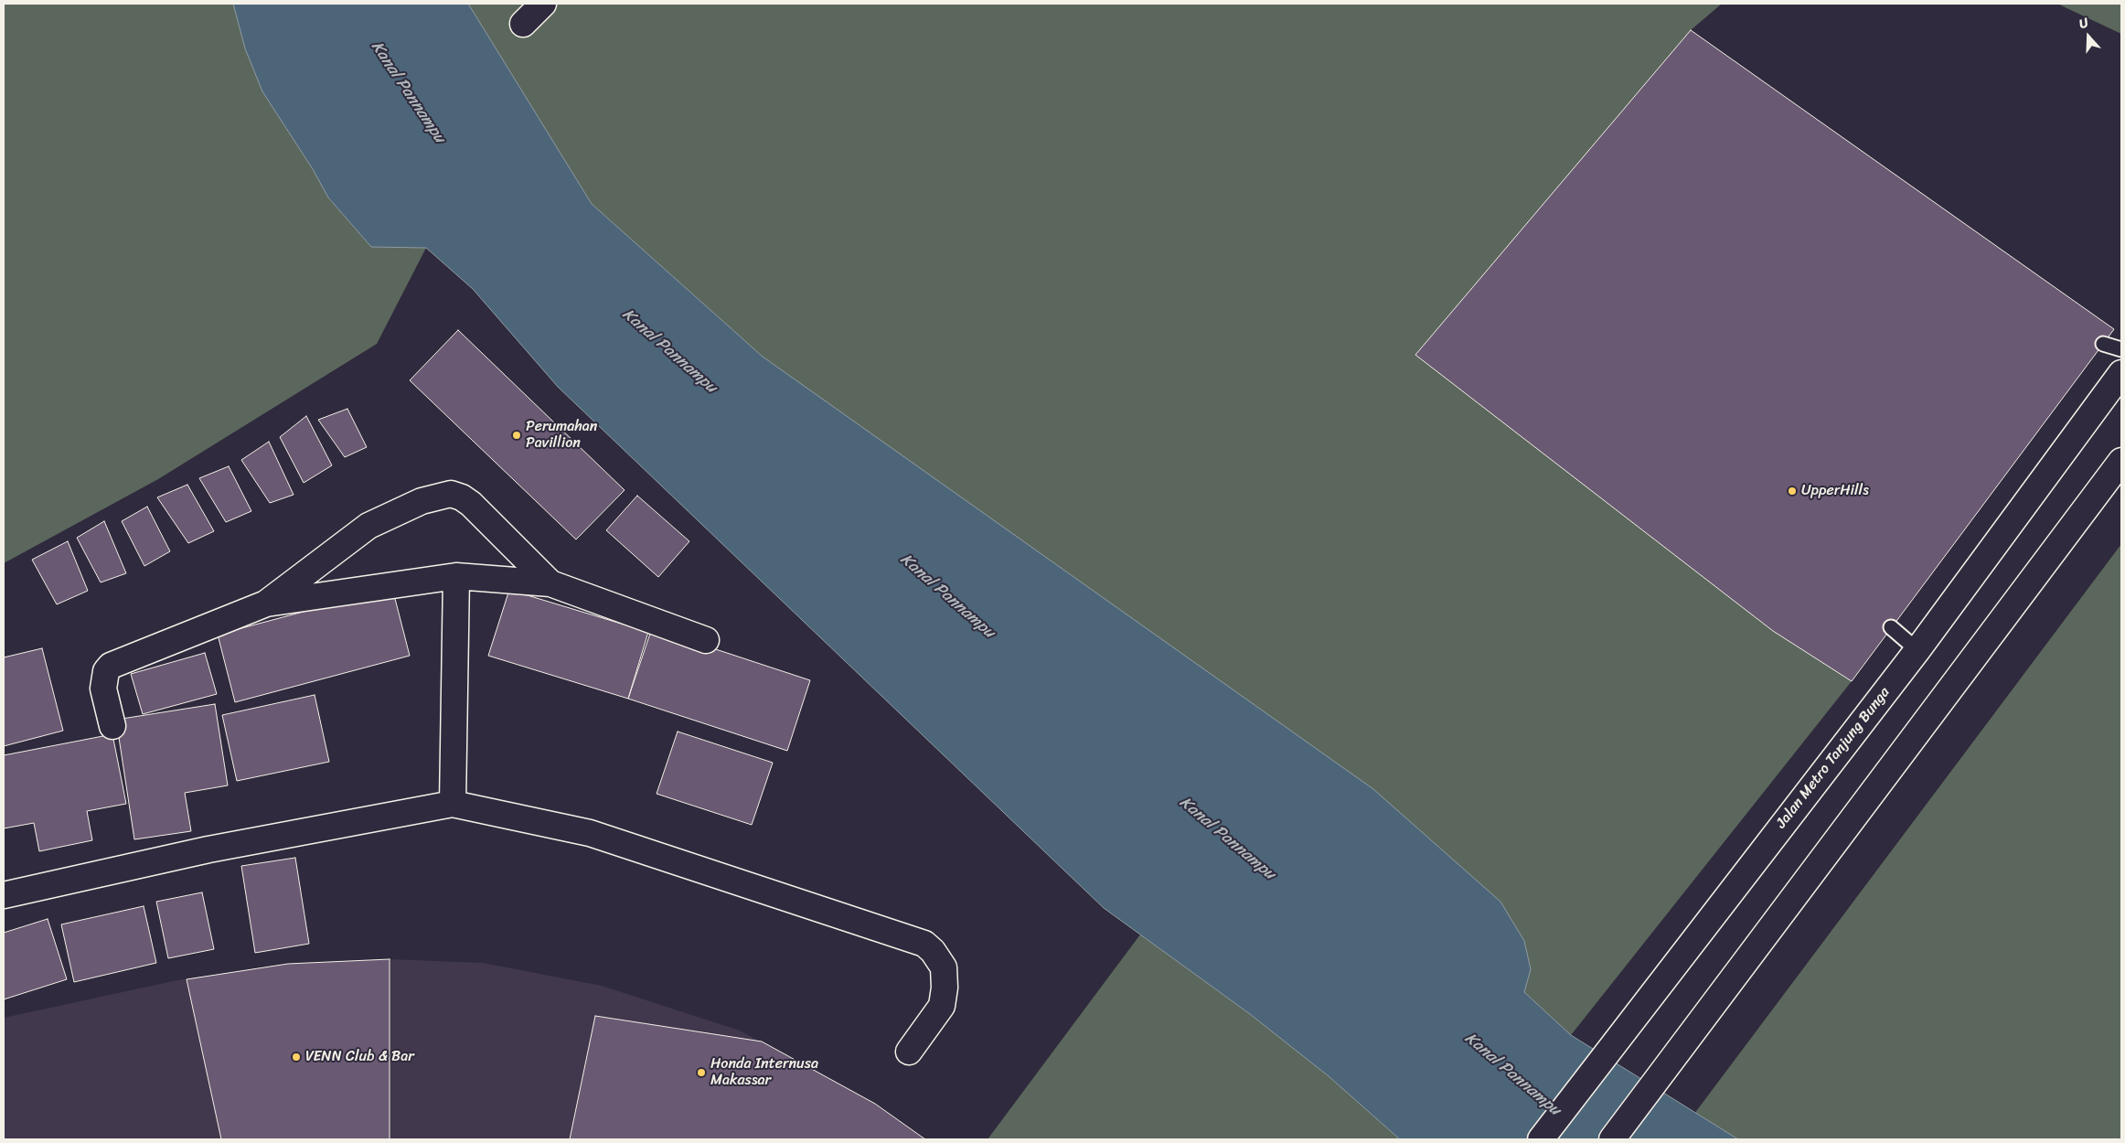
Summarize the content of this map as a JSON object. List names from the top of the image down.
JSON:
{
  "streets": {
    "street": ["Jalan Metro Tanjung Bunga"]
  },
  "water": ["Kanal Pannampu"],
  "places": [
    "Perumahan Pavillion",
    "UpperHills",
    "VENN Club & Bar",
    "Honda Internusa Makassar"
  ],
  "north": "top"
}
